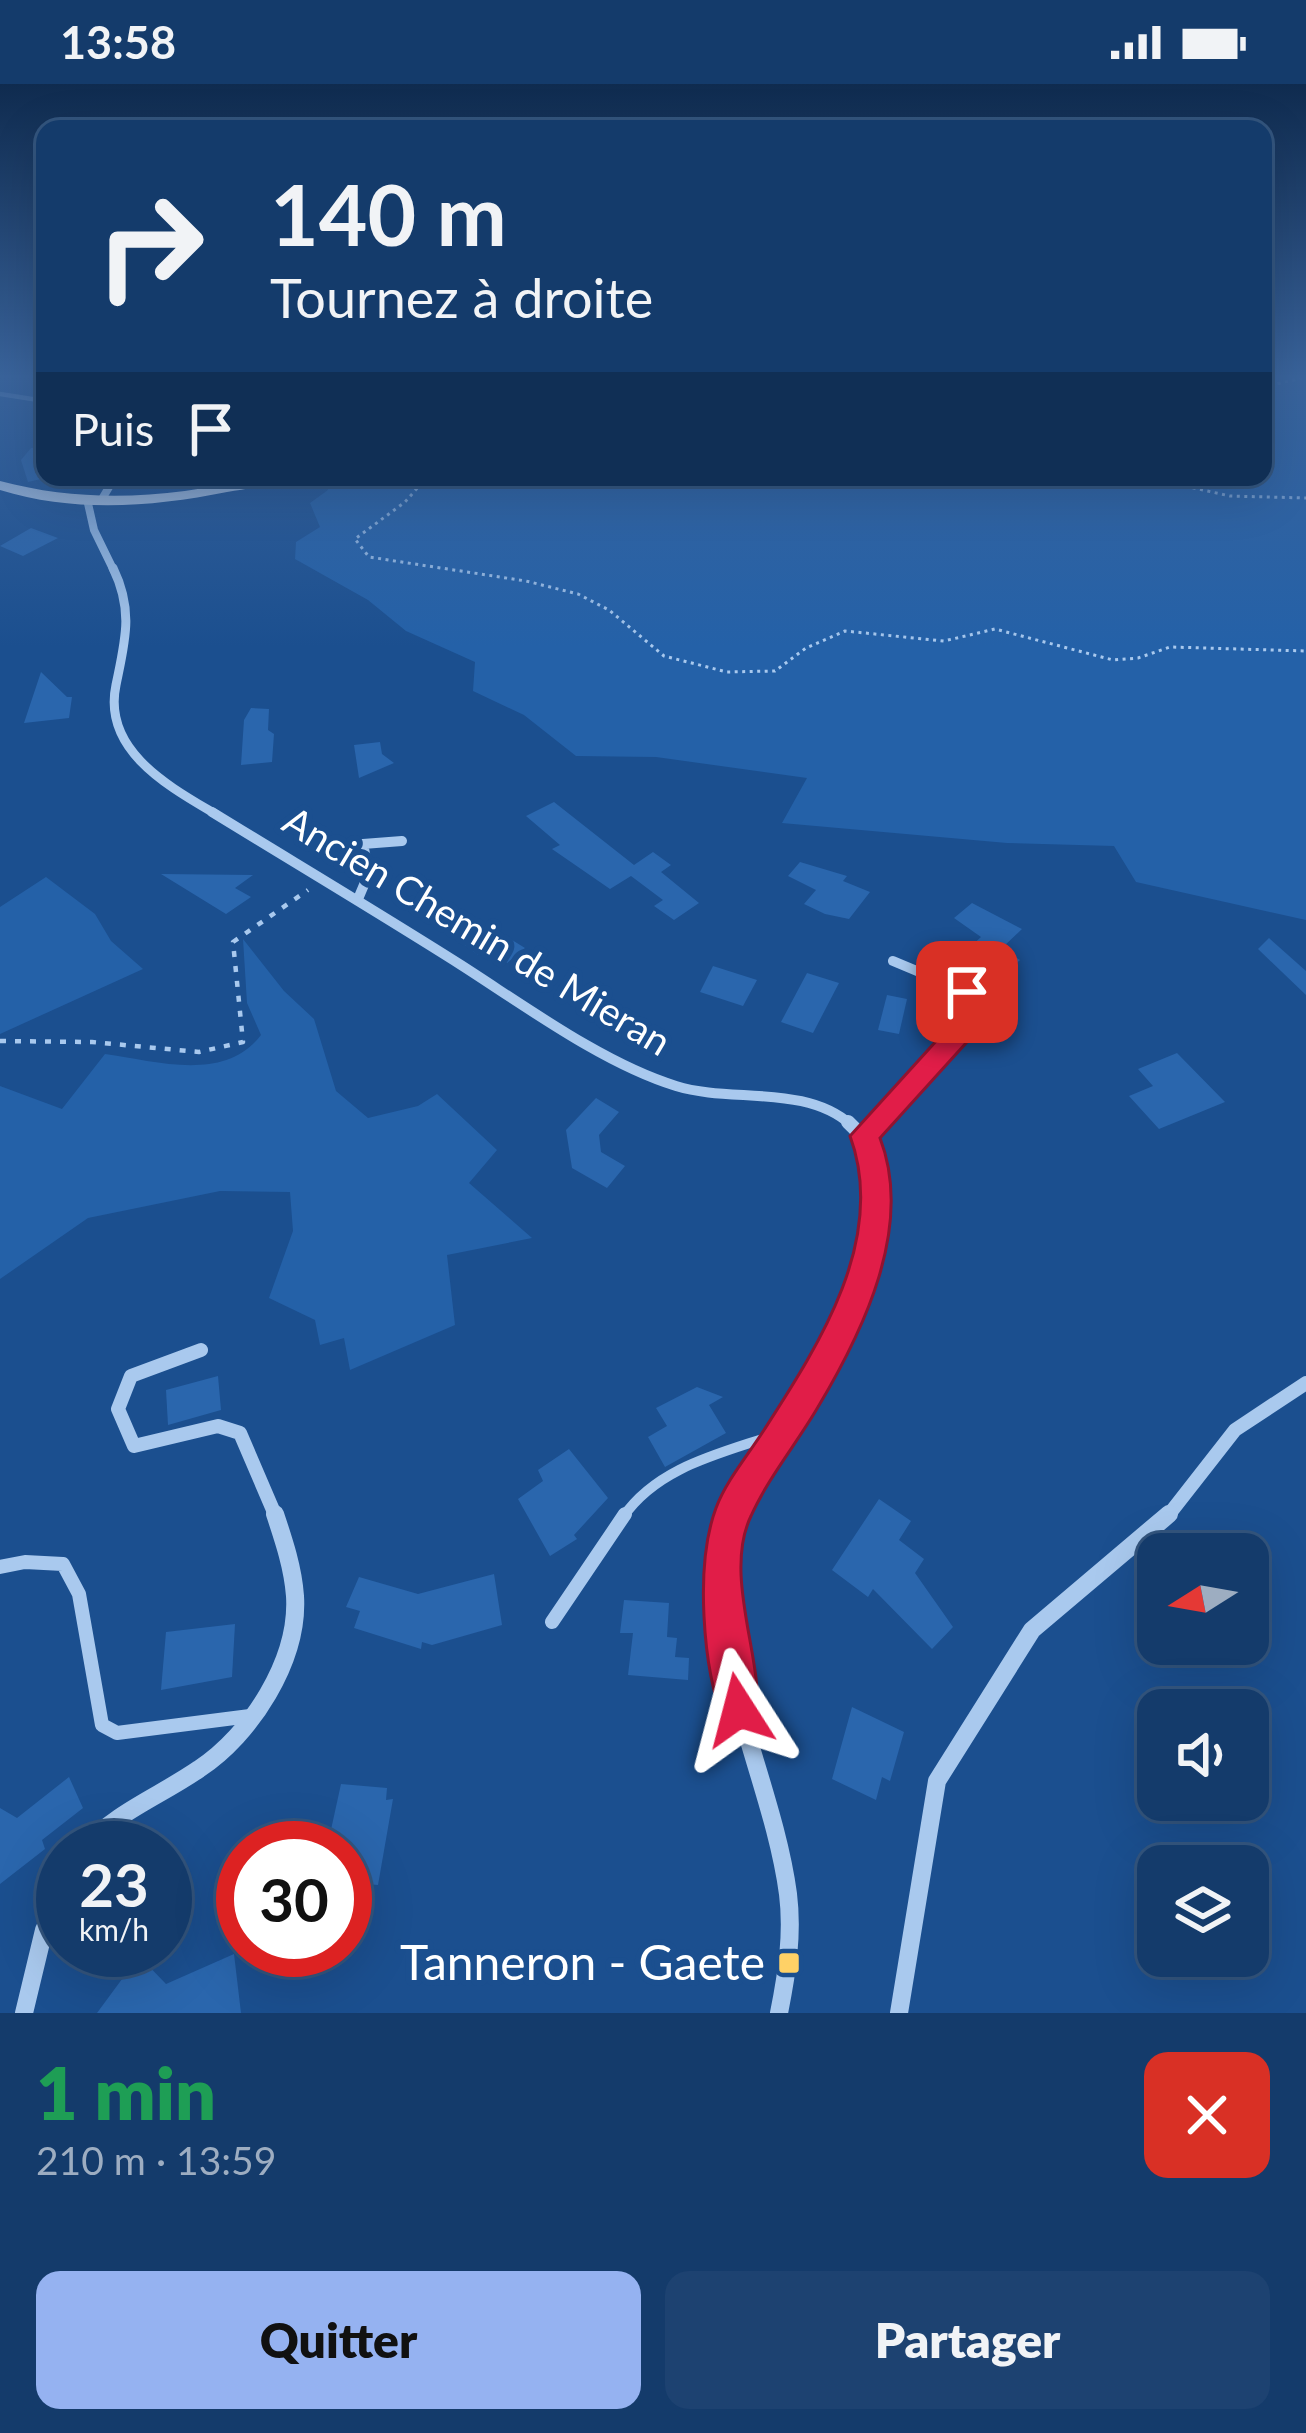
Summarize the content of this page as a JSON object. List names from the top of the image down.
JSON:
{
  "streets": {
    "street": ["Ancien Chemin de Mieran"]
  },
  "places": {
    "transit": ["Tanneron - Gaete"]
  },
  "north": "left",
  "page": {
    "status": "13:58",
    "turn": ["140 m", "Tournez à droite"],
    "then": "Puis",
    "speed": "23 km/h",
    "limit": "30",
    "heading": ["1 min", "210 m · 13:59"],
    "buttons": ["Quitter", "Partager"]
  }
}
